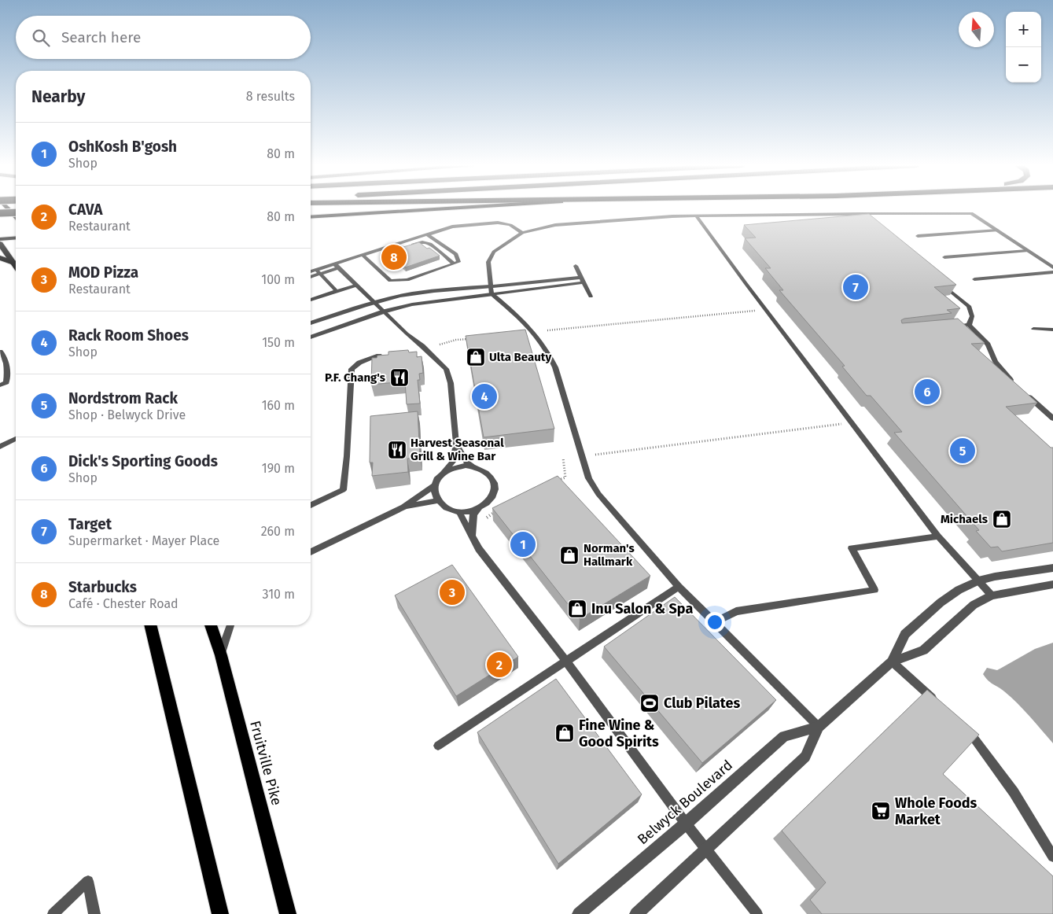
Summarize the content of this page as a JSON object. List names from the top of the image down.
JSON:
{
  "streets": {
    "main road": ["Fruitville Pike"],
    "street": ["Belwyck Boulevard"]
  },
  "places": {
    "shop": [
      "Ulta Beauty",
      "Michaels",
      "Norman's Hallmark",
      "Inu Salon & Spa",
      "Fine Wine & Good Spirits"
    ],
    "restaurant": ["P.F. Chang's", "Harvest Seasonal Grill & Wine Bar"],
    "sports": ["Club Pilates"],
    "supermarket": ["Whole Foods Market"]
  },
  "north": "top",
  "page": {
    "map_buttons": ["+", "−"],
    "search": "Search here",
    "heading": ["Nearby", "8 results"],
    "list": [
      {
        "mark": "1",
        "name": "OshKosh B'gosh",
        "note": "Shop",
        "value": "80 m"
      },
      {
        "mark": "2",
        "name": "CAVA",
        "note": "Restaurant",
        "value": "80 m"
      },
      {
        "mark": "3",
        "name": "MOD Pizza",
        "note": "Restaurant",
        "value": "100 m"
      },
      {
        "mark": "4",
        "name": "Rack Room Shoes",
        "note": "Shop",
        "value": "150 m"
      },
      {
        "mark": "5",
        "name": "Nordstrom Rack",
        "note": "Shop · Belwyck Drive",
        "value": "160 m"
      },
      {
        "mark": "6",
        "name": "Dick's Sporting Goods",
        "note": "Shop",
        "value": "190 m"
      },
      {
        "mark": "7",
        "name": "Target",
        "note": "Supermarket · Mayer Place",
        "value": "260 m"
      },
      {
        "mark": "8",
        "name": "Starbucks",
        "note": "Café · Chester Road",
        "value": "310 m"
      }
    ],
    "pins": [
      "8",
      "7",
      "6",
      "4",
      "5",
      "1",
      "3",
      "2"
    ]
  }
}
